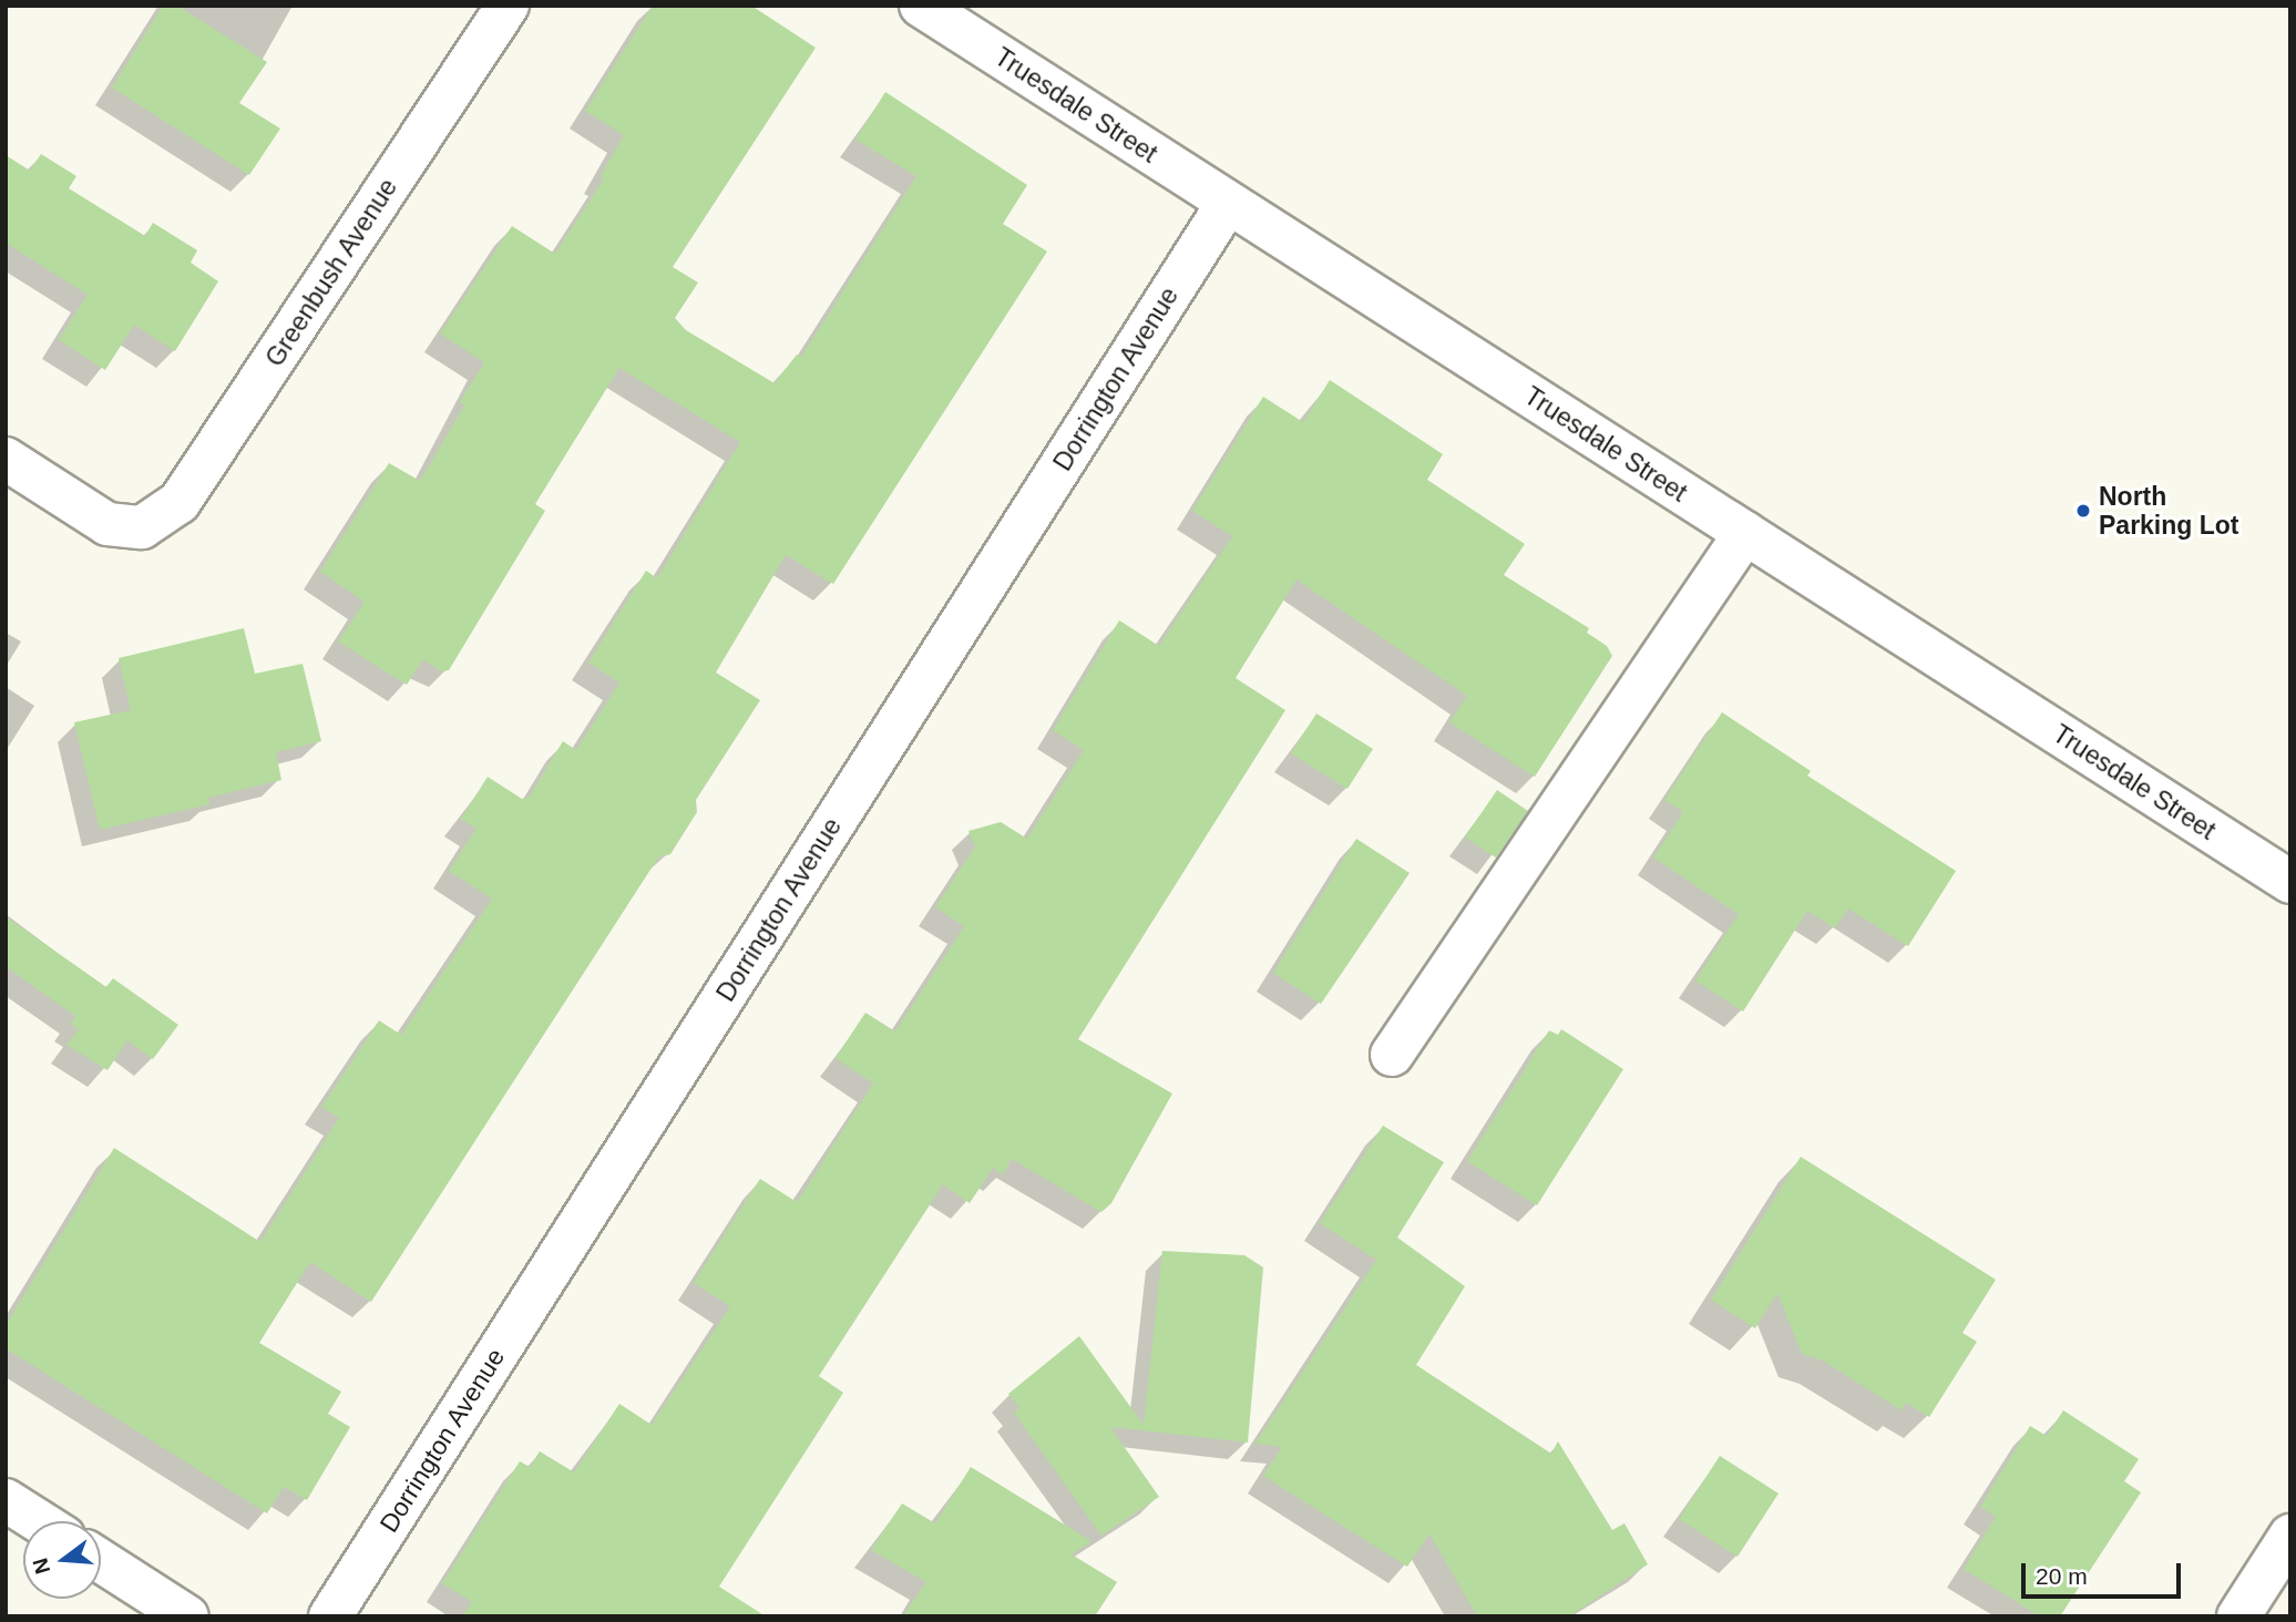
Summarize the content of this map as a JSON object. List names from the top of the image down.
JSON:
{
  "streets": {
    "street": ["Truesdale Street", "Greenbush Avenue", "Dorrington Avenue"]
  },
  "crossings": [
    ["Truesdale Street", "Dorrington Avenue"]
  ],
  "places": ["North Parking Lot"],
  "scale_bar": "20 m",
  "north": "left"
}
